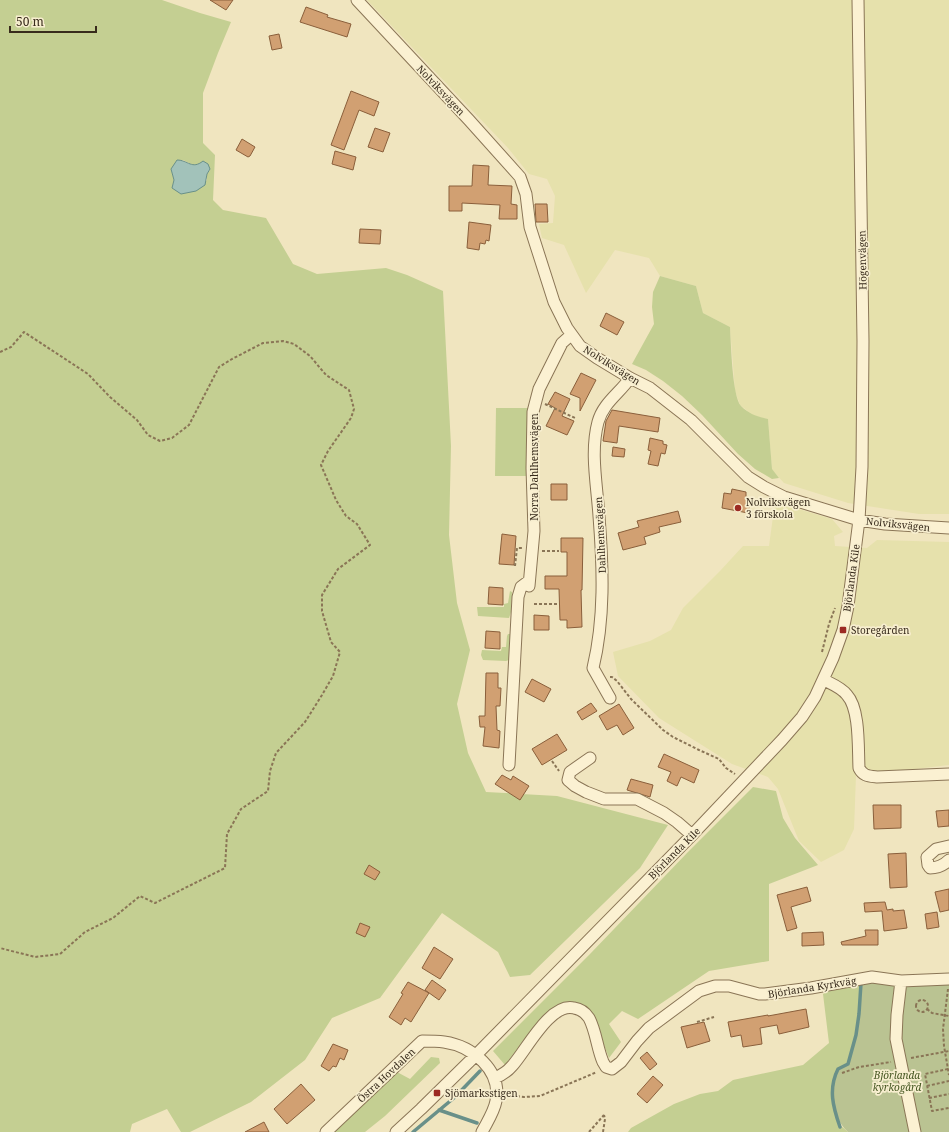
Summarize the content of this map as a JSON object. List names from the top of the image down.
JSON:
{
  "streets": {
    "street": [
      "Nolviksvägen",
      "Högenvägen",
      "Norra Dahlhemsvägen",
      "Dahlhemsvägen",
      "Björlanda Kile",
      "Björlanda Kyrkväg",
      "Östra Hovdalen"
    ]
  },
  "crossings": [
    ["Nolviksvägen", "Högenvägen"],
    ["Nolviksvägen", "Norra Dahlhemsvägen"],
    ["Nolviksvägen", "Dahlhemsvägen"],
    ["Nolviksvägen", "Björlanda Kile"],
    ["Högenvägen", "Björlanda Kile"],
    ["Björlanda Kile", "Östra Hovdalen"]
  ],
  "parks": ["Björlanda kyrkogård"],
  "places": {
    "other": ["Nolviksvägen 3 förskola"],
    "transit": ["Storegården", "Sjömarksstigen"]
  },
  "scale_bar": "50 m"
}
